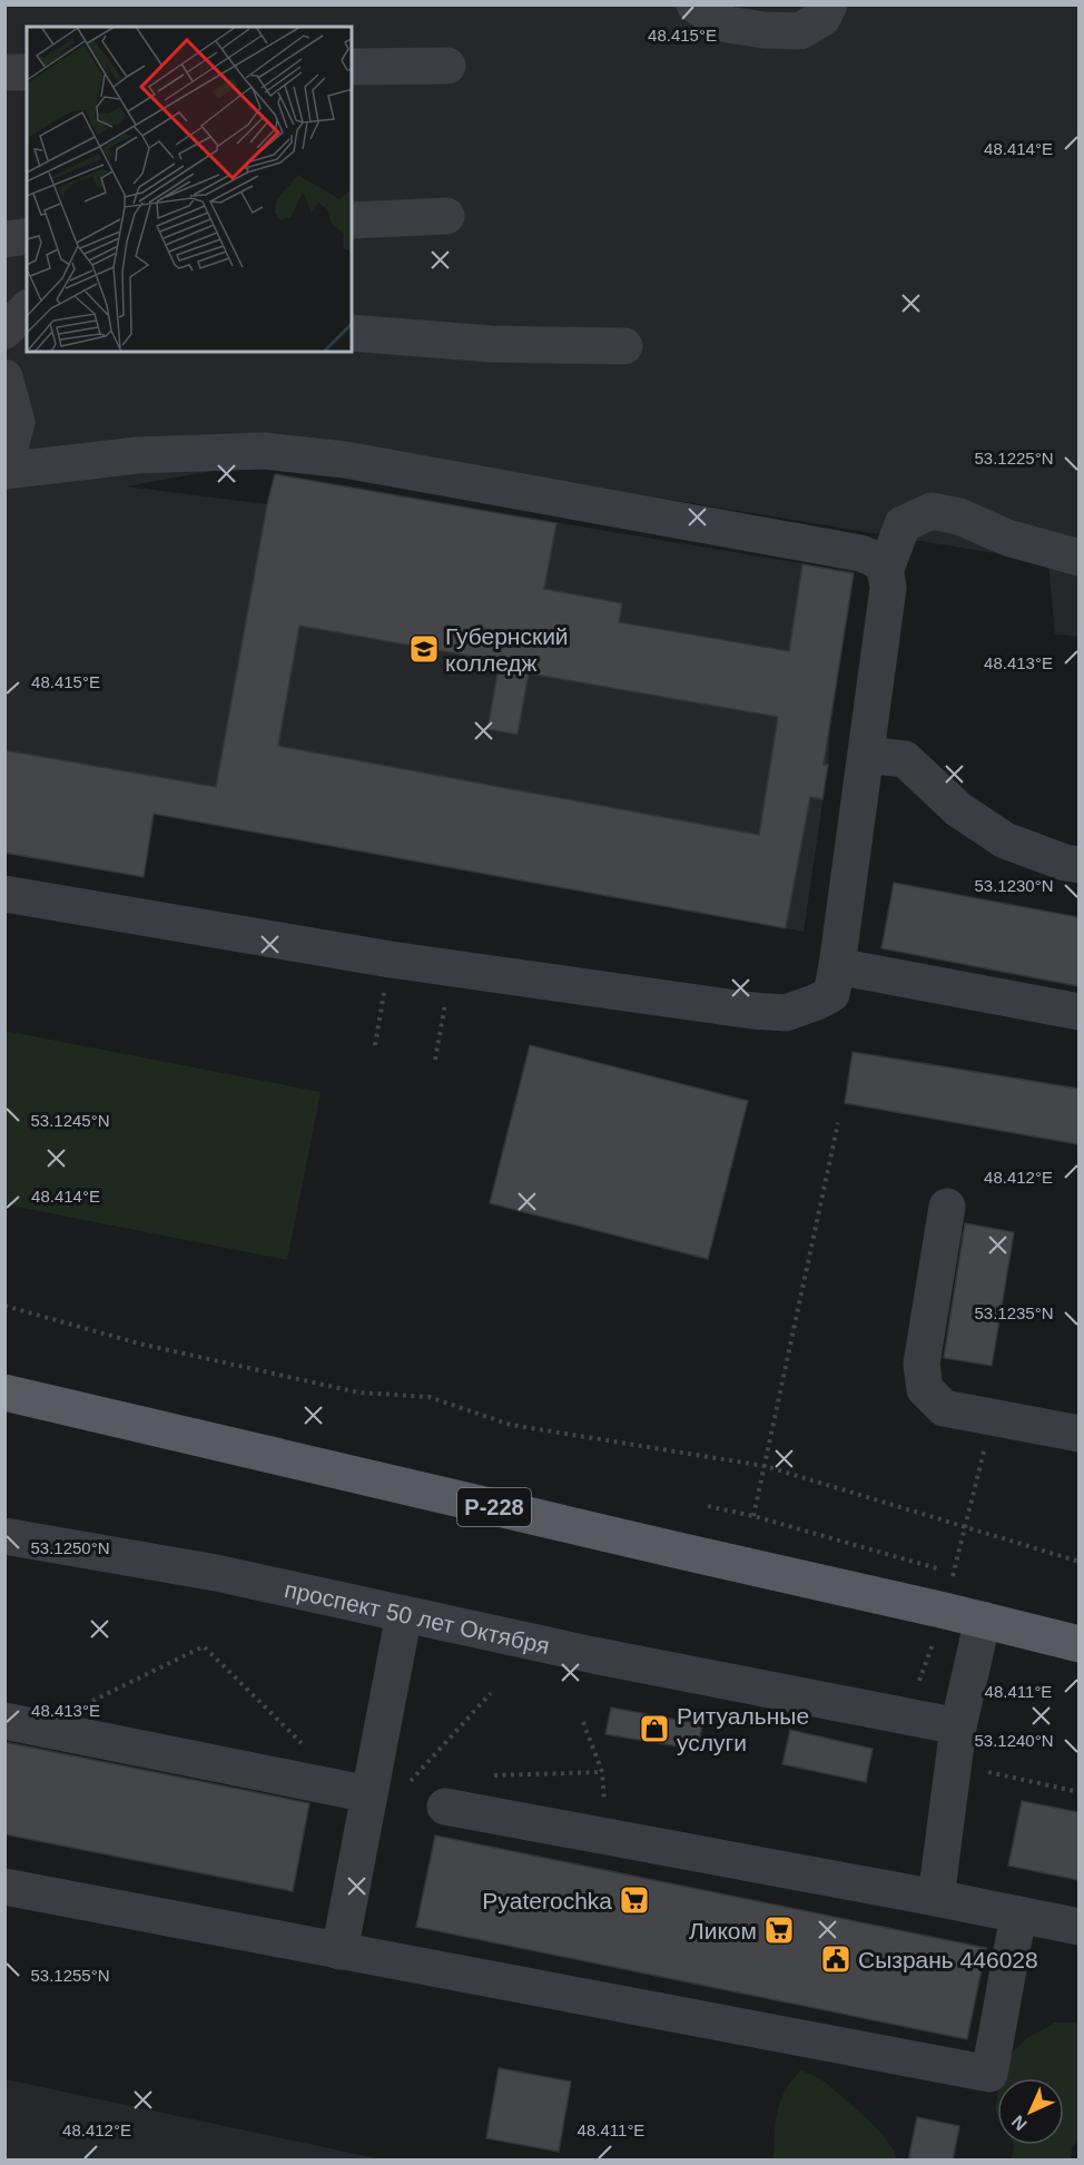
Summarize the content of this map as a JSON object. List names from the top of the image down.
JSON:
{
  "streets": {
    "main road": ["Р-228"],
    "street": ["проспект 50 лет Октября"]
  },
  "places": {
    "school or university": ["Губернский колледж"],
    "shop": ["Ритуальные услуги"],
    "supermarket": ["Pyaterochka", "Ликом"],
    "public building": ["Сызрань 446028"]
  },
  "north": "bottom left",
  "coordinates": [
    "48.415°E",
    "48.414°E",
    "53.1225°N",
    "48.413°E",
    "53.1230°N",
    "53.1245°N",
    "48.412°E",
    "53.1235°N",
    "53.1250°N",
    "48.411°E",
    "53.1240°N",
    "53.1255°N"
  ]
}
